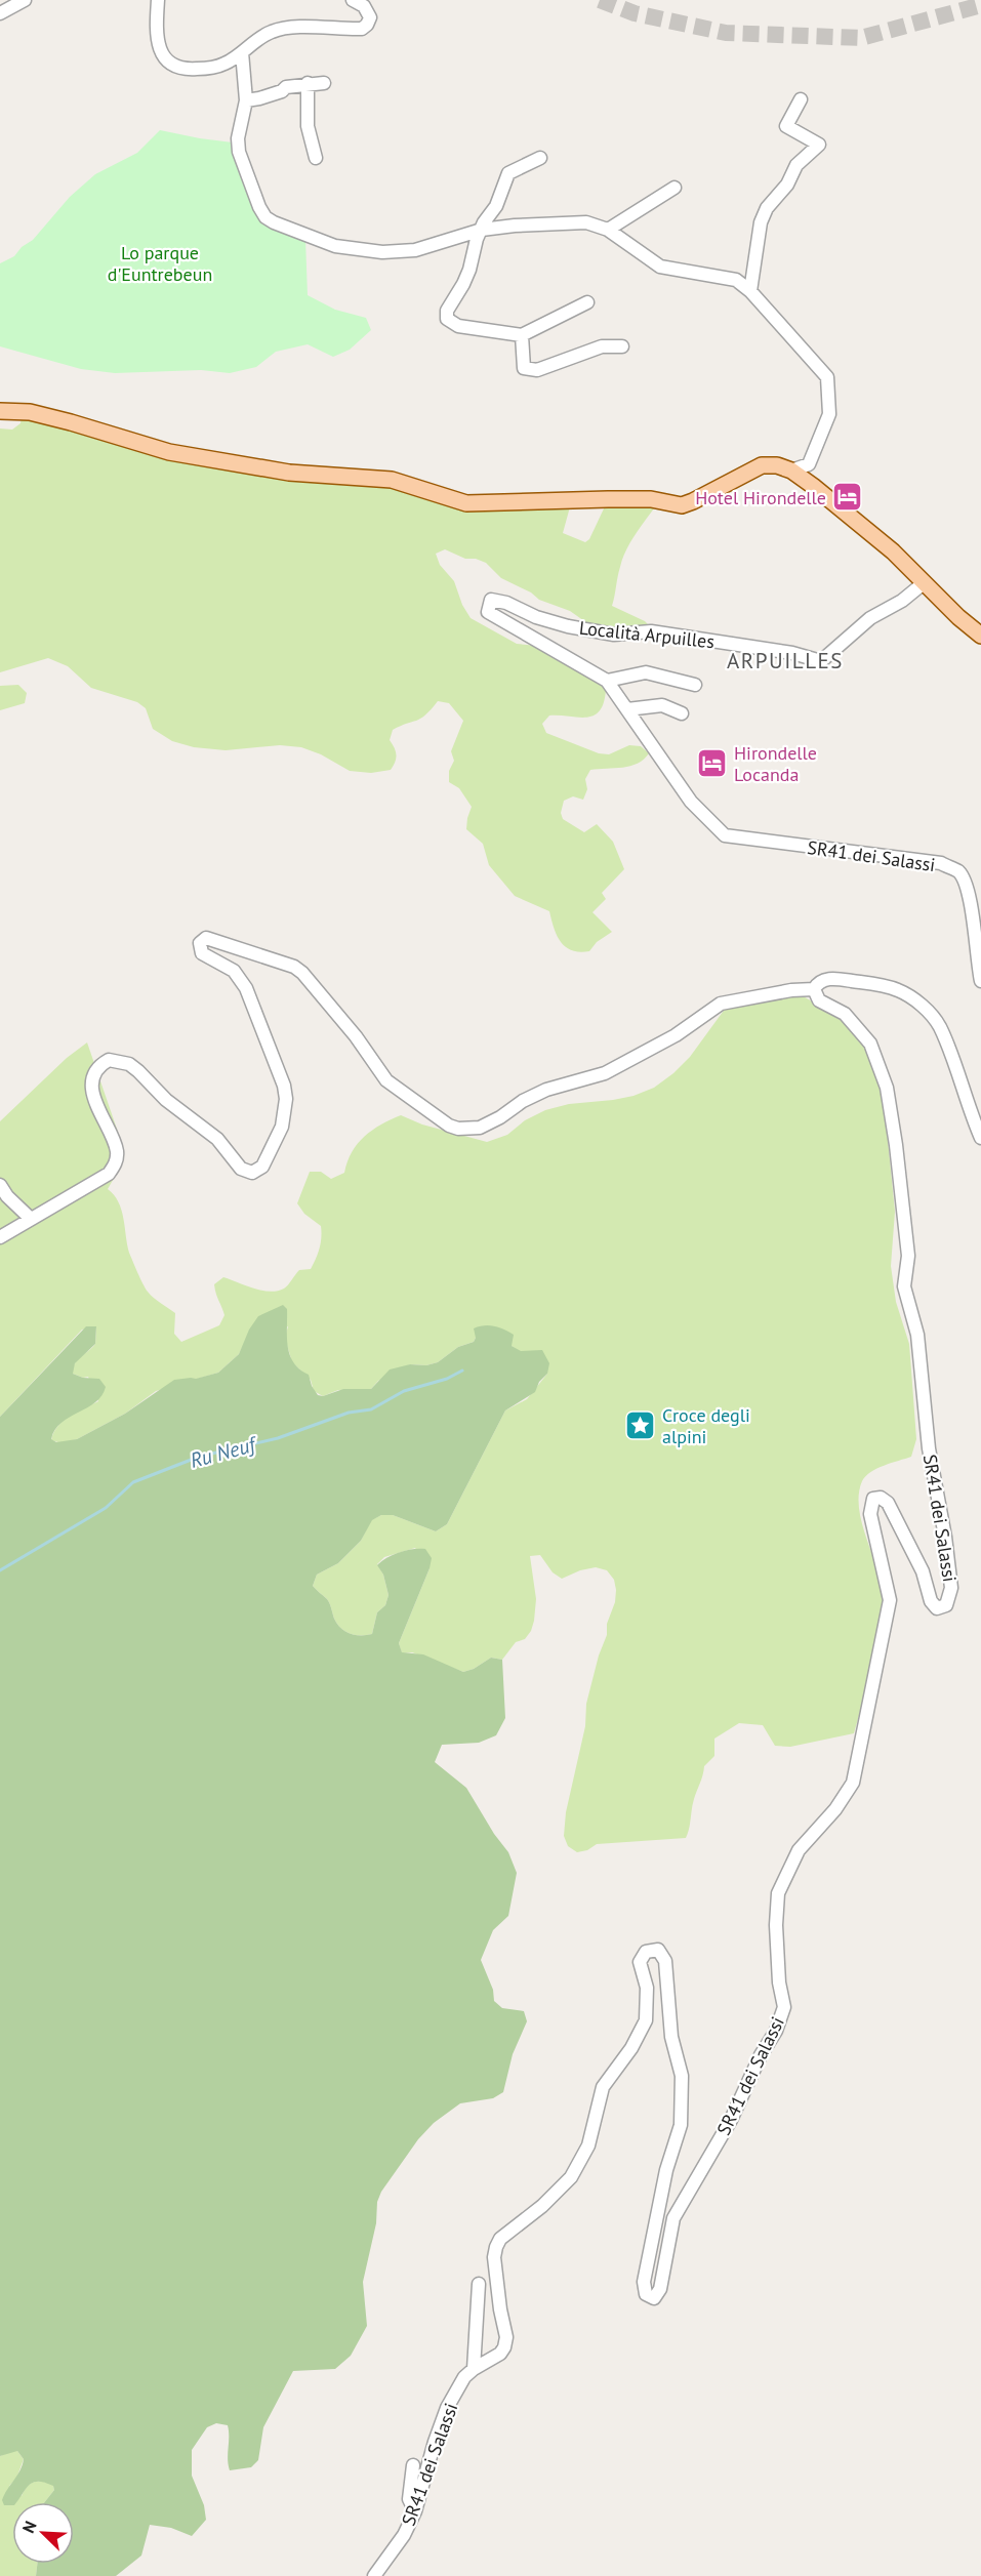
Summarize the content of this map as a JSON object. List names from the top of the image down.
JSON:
{
  "streets": {
    "street": ["Località Arpuilles", "SR41 dei Salassi"]
  },
  "crossings": [
    ["Località Arpuilles", "SR41 dei Salassi"]
  ],
  "districts": ["ARPUILLES"],
  "water": ["Ru Neuf"],
  "parks": ["Lo parque d'Euntrebeun"],
  "places": {
    "hotel": ["Hotel Hirondelle", "Hirondelle Locanda"],
    "place": ["Croce degli alpini"]
  },
  "north": "top left"
}
